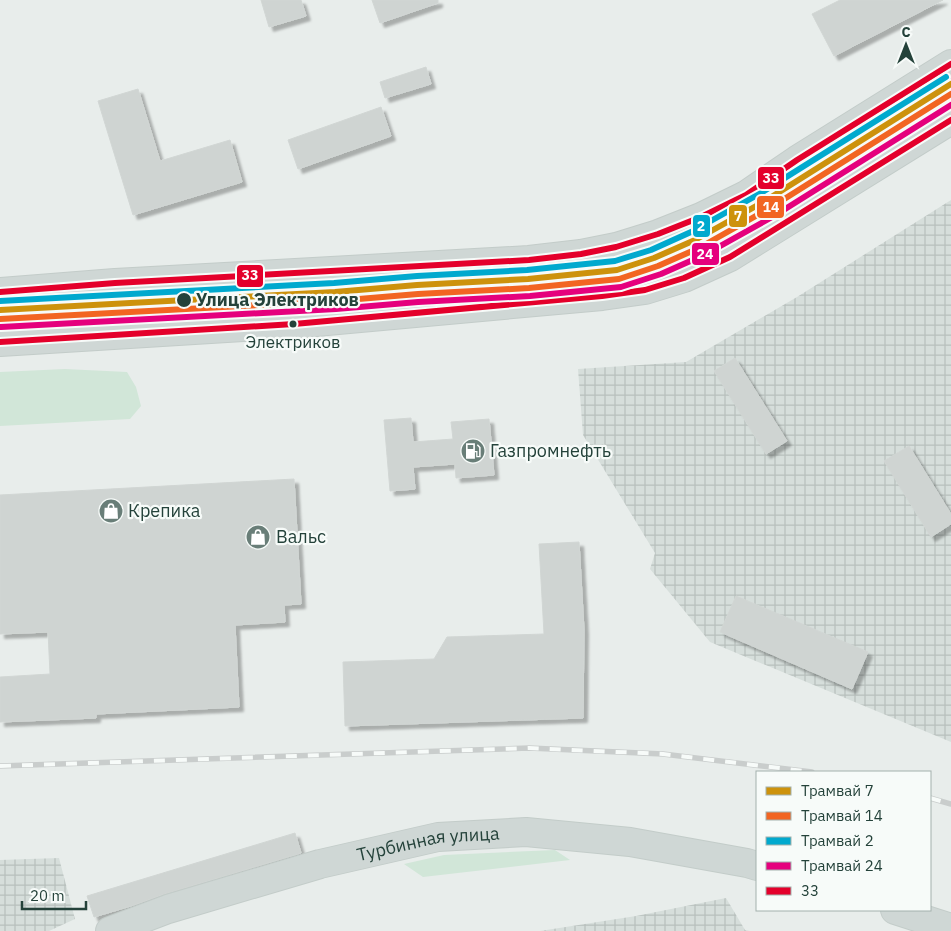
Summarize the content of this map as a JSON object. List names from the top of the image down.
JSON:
{
  "streets": {
    "main road": ["Турбинная улица"]
  },
  "places": {
    "other": ["Улица Электриков", "Электриков"],
    "fuel station": ["Газпромнефть"],
    "shop": ["Крепика", "Вальс"]
  },
  "lines": [
    "transit line 33",
    "tram line 2",
    "tram line 7",
    "tram line 14",
    "tram line 24"
  ],
  "legend": [
    "Трамвай 7",
    "Трамвай 14",
    "Трамвай 2",
    "Трамвай 24",
    "33"
  ],
  "scale_bar": "20 m",
  "north": "top"
}
